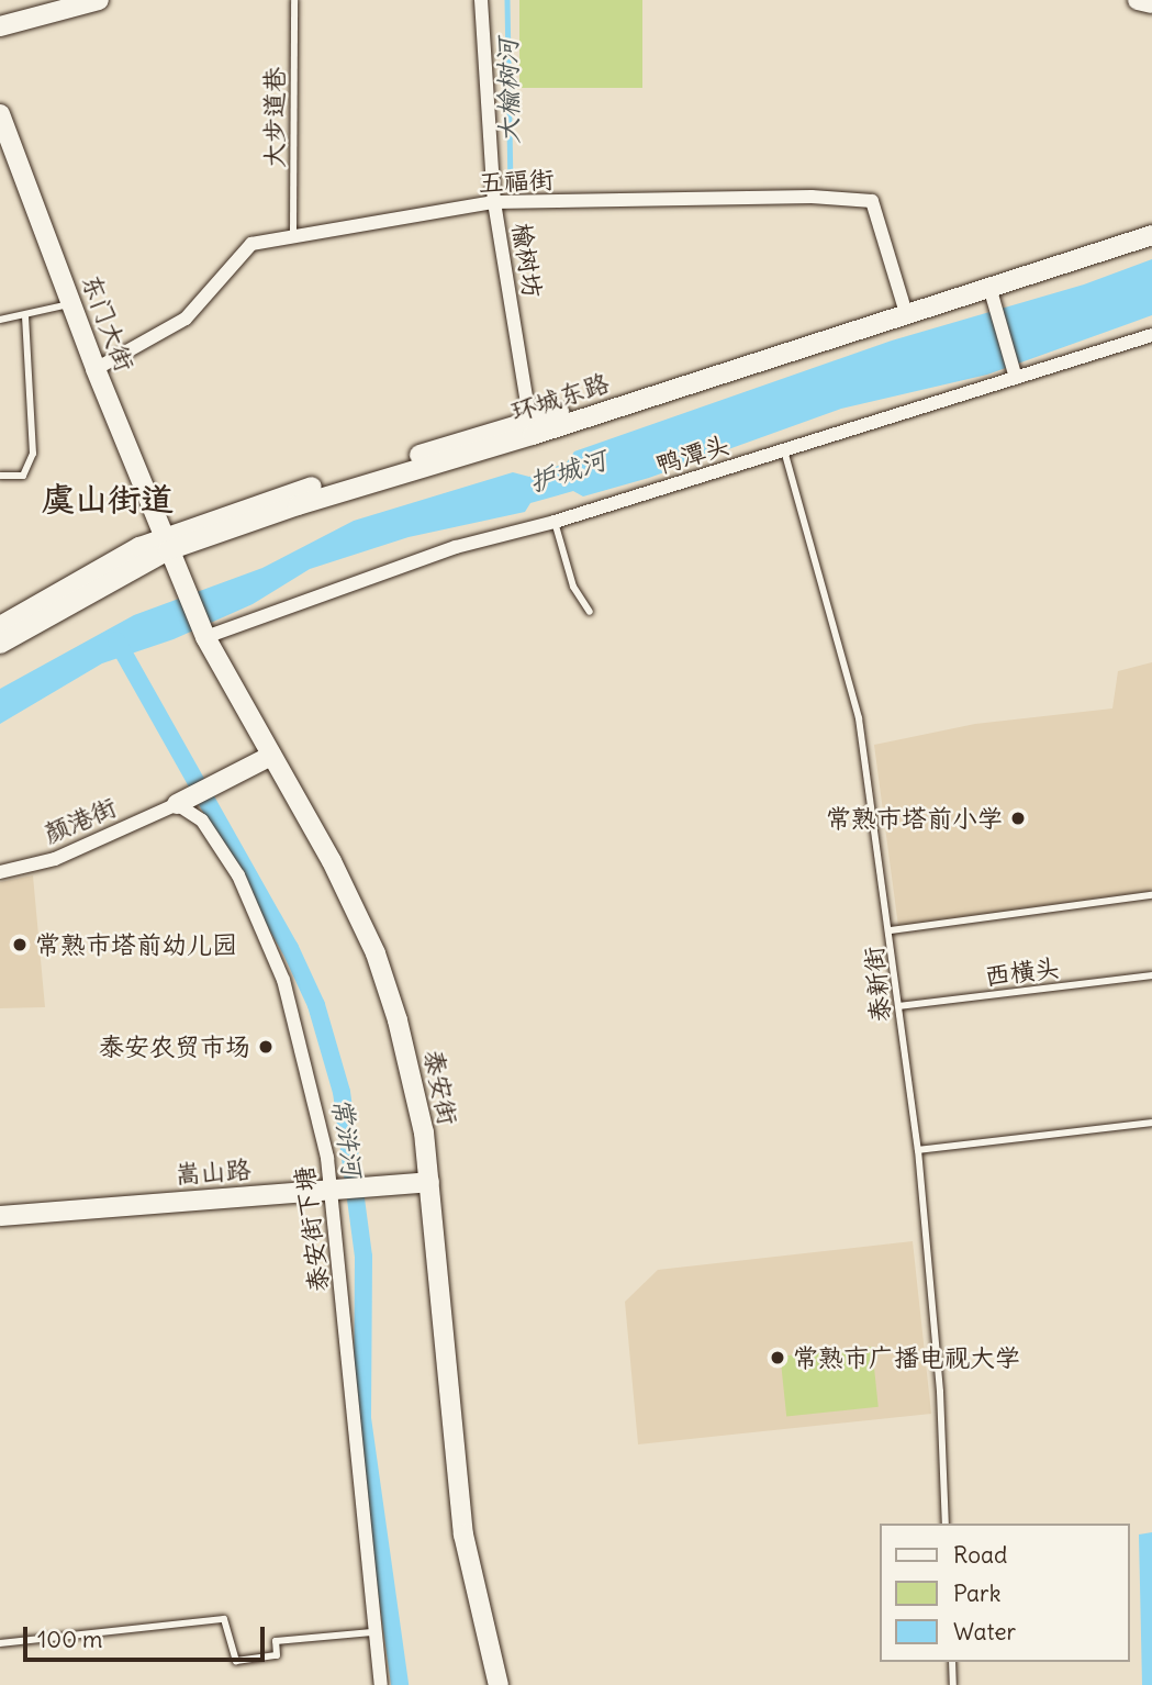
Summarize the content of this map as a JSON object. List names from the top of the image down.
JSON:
{
  "streets": {
    "street": [
      "五福街",
      "榆树坊",
      "东门大街",
      "环城东路",
      "鸭潭头",
      "颜港街",
      "泰安街",
      "嵩山路",
      "泰安街下塘"
    ],
    "lane": ["大步道巷", "西横头", "泰新街"]
  },
  "crossings": [
    ["大步道巷", "五福街"],
    ["五福街", "榆树坊"],
    ["五福街", "东门大街"],
    ["五福街", "环城东路"],
    ["榆树坊", "环城东路"],
    ["东门大街", "环城东路"],
    ["东门大街", "泰安街"],
    ["环城东路", "泰安街"],
    ["鸭潭头", "泰新街"],
    ["鸭潭头", "泰安街"],
    ["颜港街", "泰安街下塘"],
    ["西横头", "泰新街"],
    ["泰安街", "嵩山路"],
    ["嵩山路", "泰安街下塘"]
  ],
  "districts": ["虞山街道"],
  "water": ["大榆树河", "护城河", "常浒河"],
  "places": [
    "常熟市塔前小学",
    "常熟市塔前幼儿园",
    "泰安农贸市场",
    "常熟市广播电视大学"
  ],
  "legend": ["Road", "Park", "Water"],
  "scale_bar": "100 m"
}
